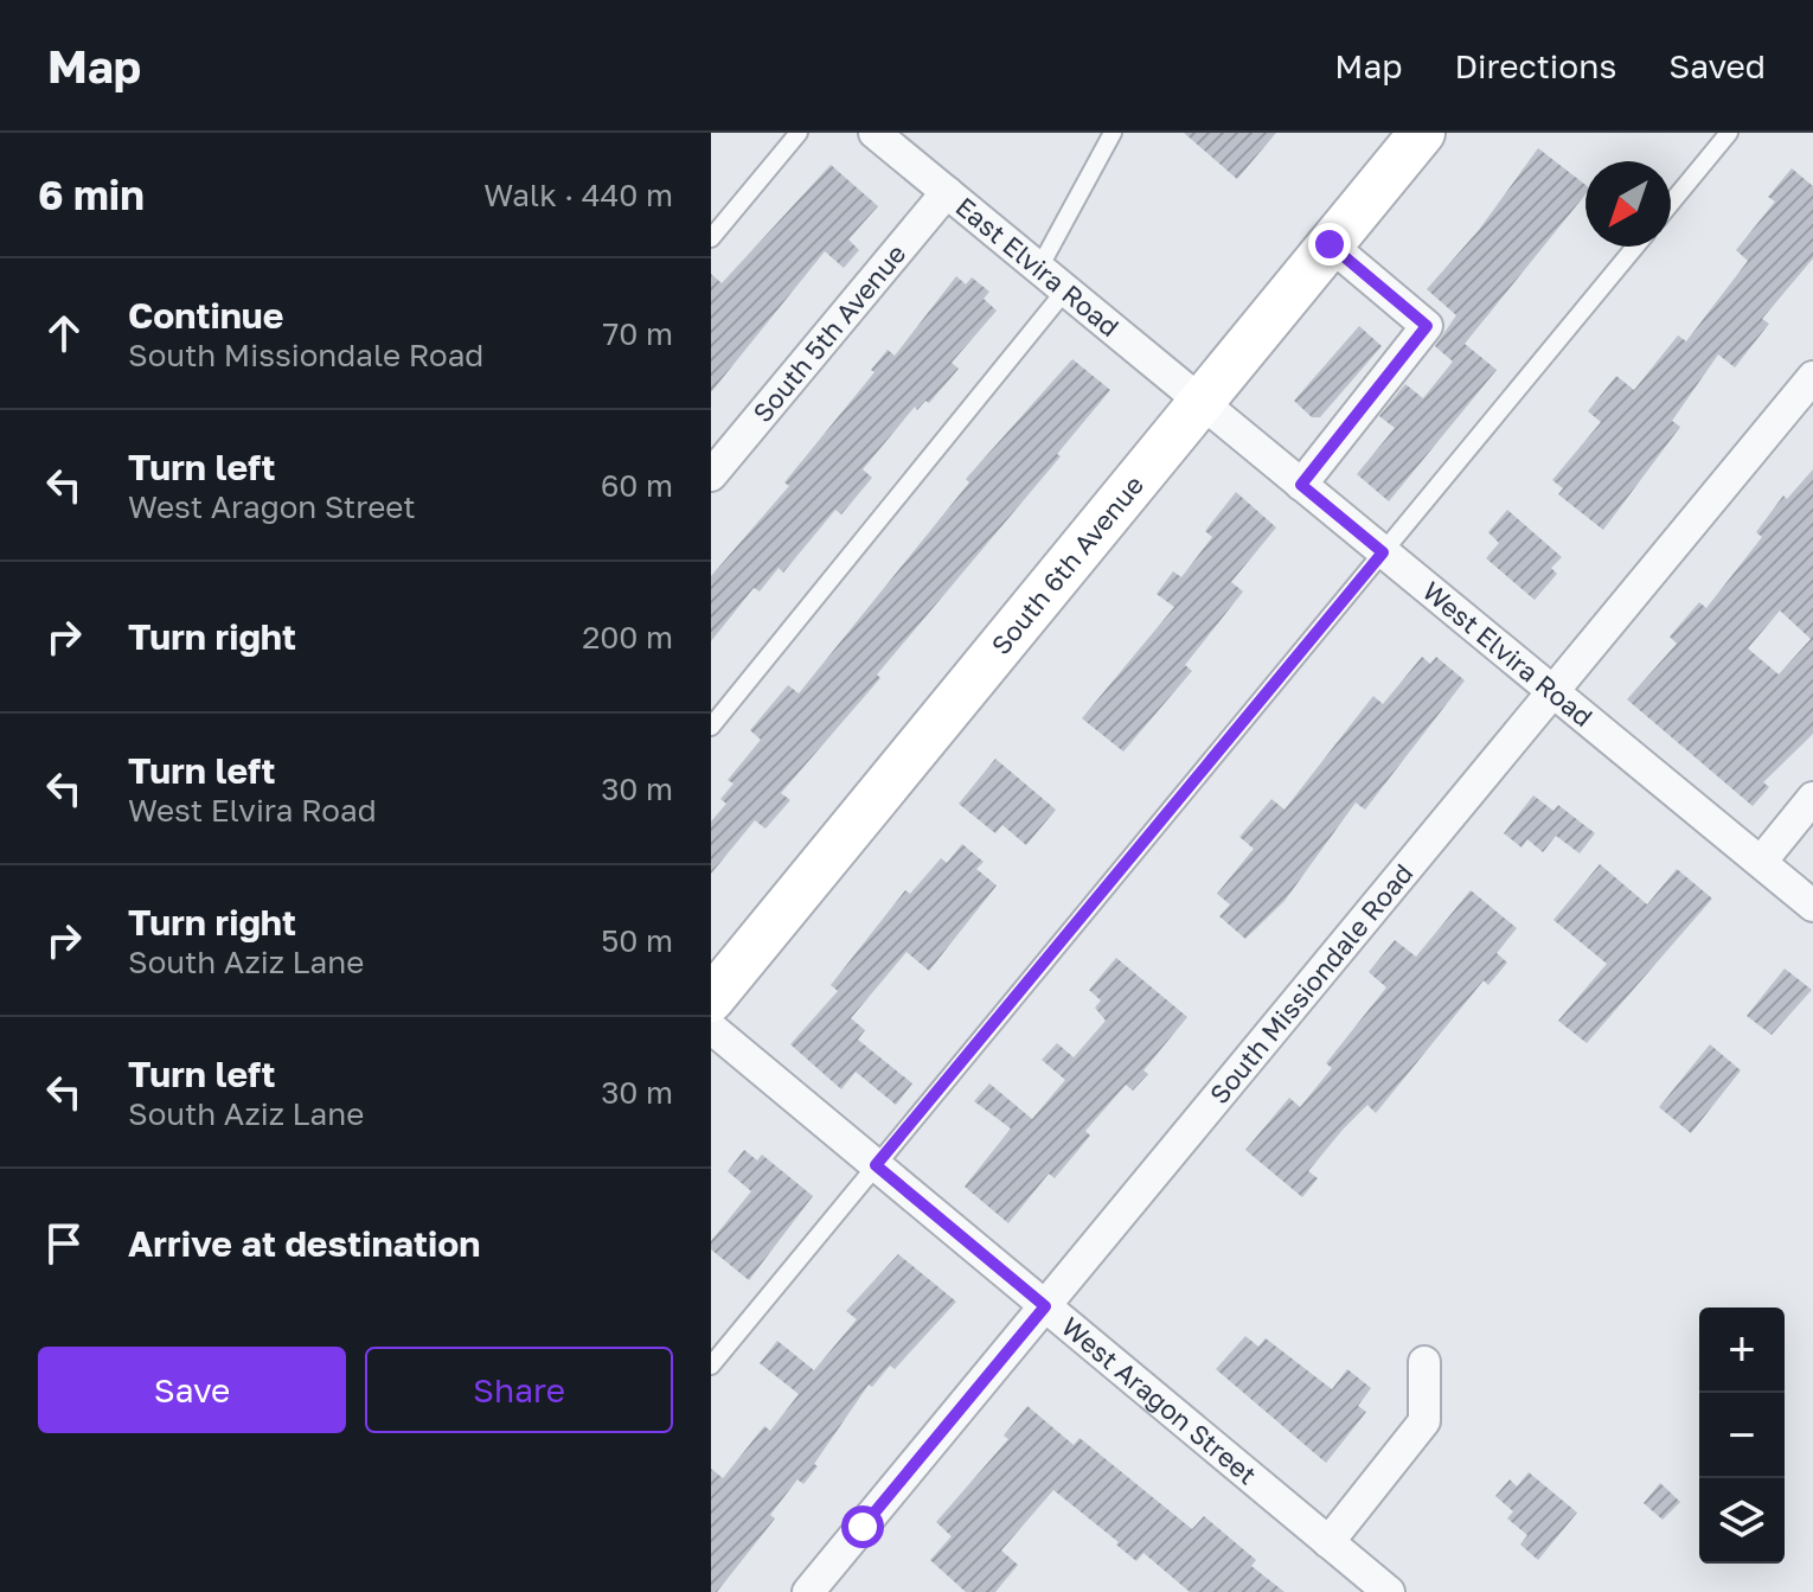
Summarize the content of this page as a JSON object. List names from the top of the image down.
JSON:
{
  "streets": {
    "street": [
      "East Elvira Road",
      "South 5th Avenue",
      "South 6th Avenue",
      "West Elvira Road",
      "South Missiondale Road",
      "West Aragon Street"
    ]
  },
  "crossings": [
    ["East Elvira Road", "South 5th Avenue"],
    ["East Elvira Road", "South 6th Avenue"],
    ["East Elvira Road", "West Elvira Road"],
    ["South 6th Avenue", "West Elvira Road"],
    ["West Elvira Road", "South Missiondale Road"],
    ["South Missiondale Road", "West Aragon Street"]
  ],
  "north": "bottom left",
  "page": {
    "header": "Map",
    "nav": ["Map", "Directions", "Saved"],
    "heading": ["6 min", "Walk · 440 m"],
    "list": [
      ["Continue", "South Missiondale Road", "70 m"],
      ["Turn left", "West Aragon Street", "60 m"],
      ["Turn right", "200 m"],
      ["Turn left", "West Elvira Road", "30 m"],
      ["Turn right", "South Aziz Lane", "50 m"],
      ["Turn left", "South Aziz Lane", "30 m"],
      "Arrive at destination"
    ],
    "map_buttons": ["+", "−"],
    "buttons": ["Save", "Share"]
  }
}
